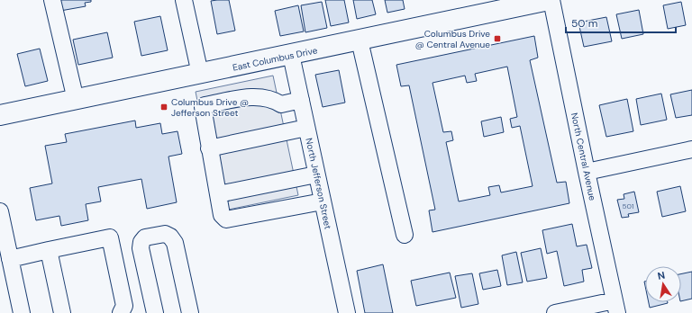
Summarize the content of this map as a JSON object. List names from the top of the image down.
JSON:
{
  "streets": {
    "main road": ["East Columbus Drive"],
    "street": ["North Central Avenue", "North Jefferson Street"]
  },
  "crossings": [
    ["East Columbus Drive", "North Jefferson Street"]
  ],
  "places": {
    "transit": ["Columbus Drive @ Central Avenue", "Columbus Drive @ Jefferson Street"]
  },
  "house_numbers": ["501"],
  "scale_bar": "50 m",
  "north": "top"
}
